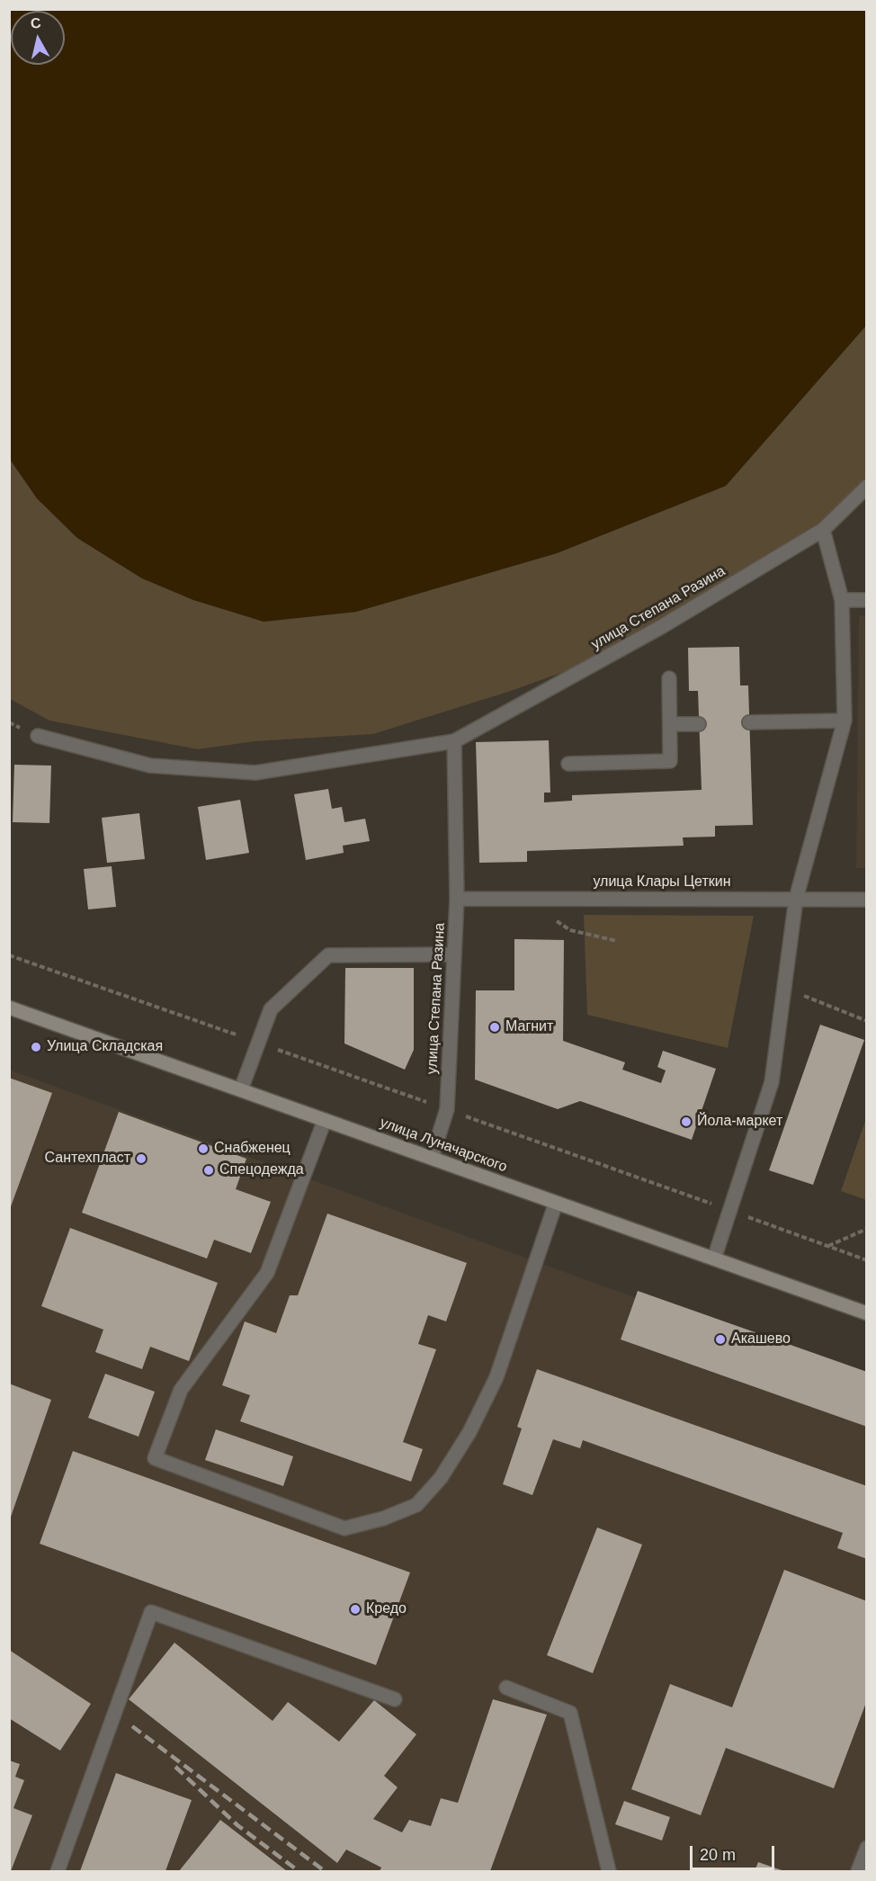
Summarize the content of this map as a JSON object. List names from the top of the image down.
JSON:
{
  "streets": {
    "main road": ["улица Луначарского"],
    "street": ["улица Степана Разина", "улица Клары Цеткин"]
  },
  "crossings": [
    ["улица Степана Разина", "улица Клары Цеткин"],
    ["улица Степана Разина", "улица Луначарского"]
  ],
  "places": [
    "Магнит",
    "Улица Складская",
    "Йола-маркет",
    "Снабженец",
    "Сантехпласт",
    "Спецодежда",
    "Акашево",
    "Кредо"
  ],
  "scale_bar": "20 m",
  "north": "top"
}
